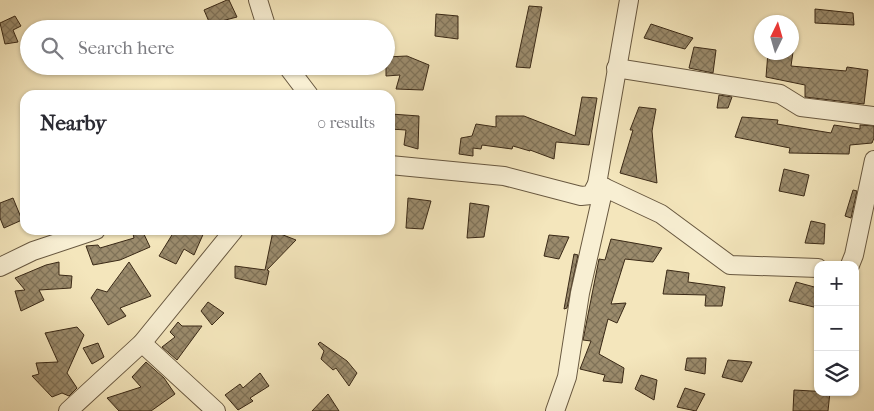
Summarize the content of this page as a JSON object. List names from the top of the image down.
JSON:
{
  "north": "top",
  "page": {
    "search": "Search here",
    "heading": ["Nearby", "0 results"],
    "map_buttons": ["+", "−"]
  }
}
